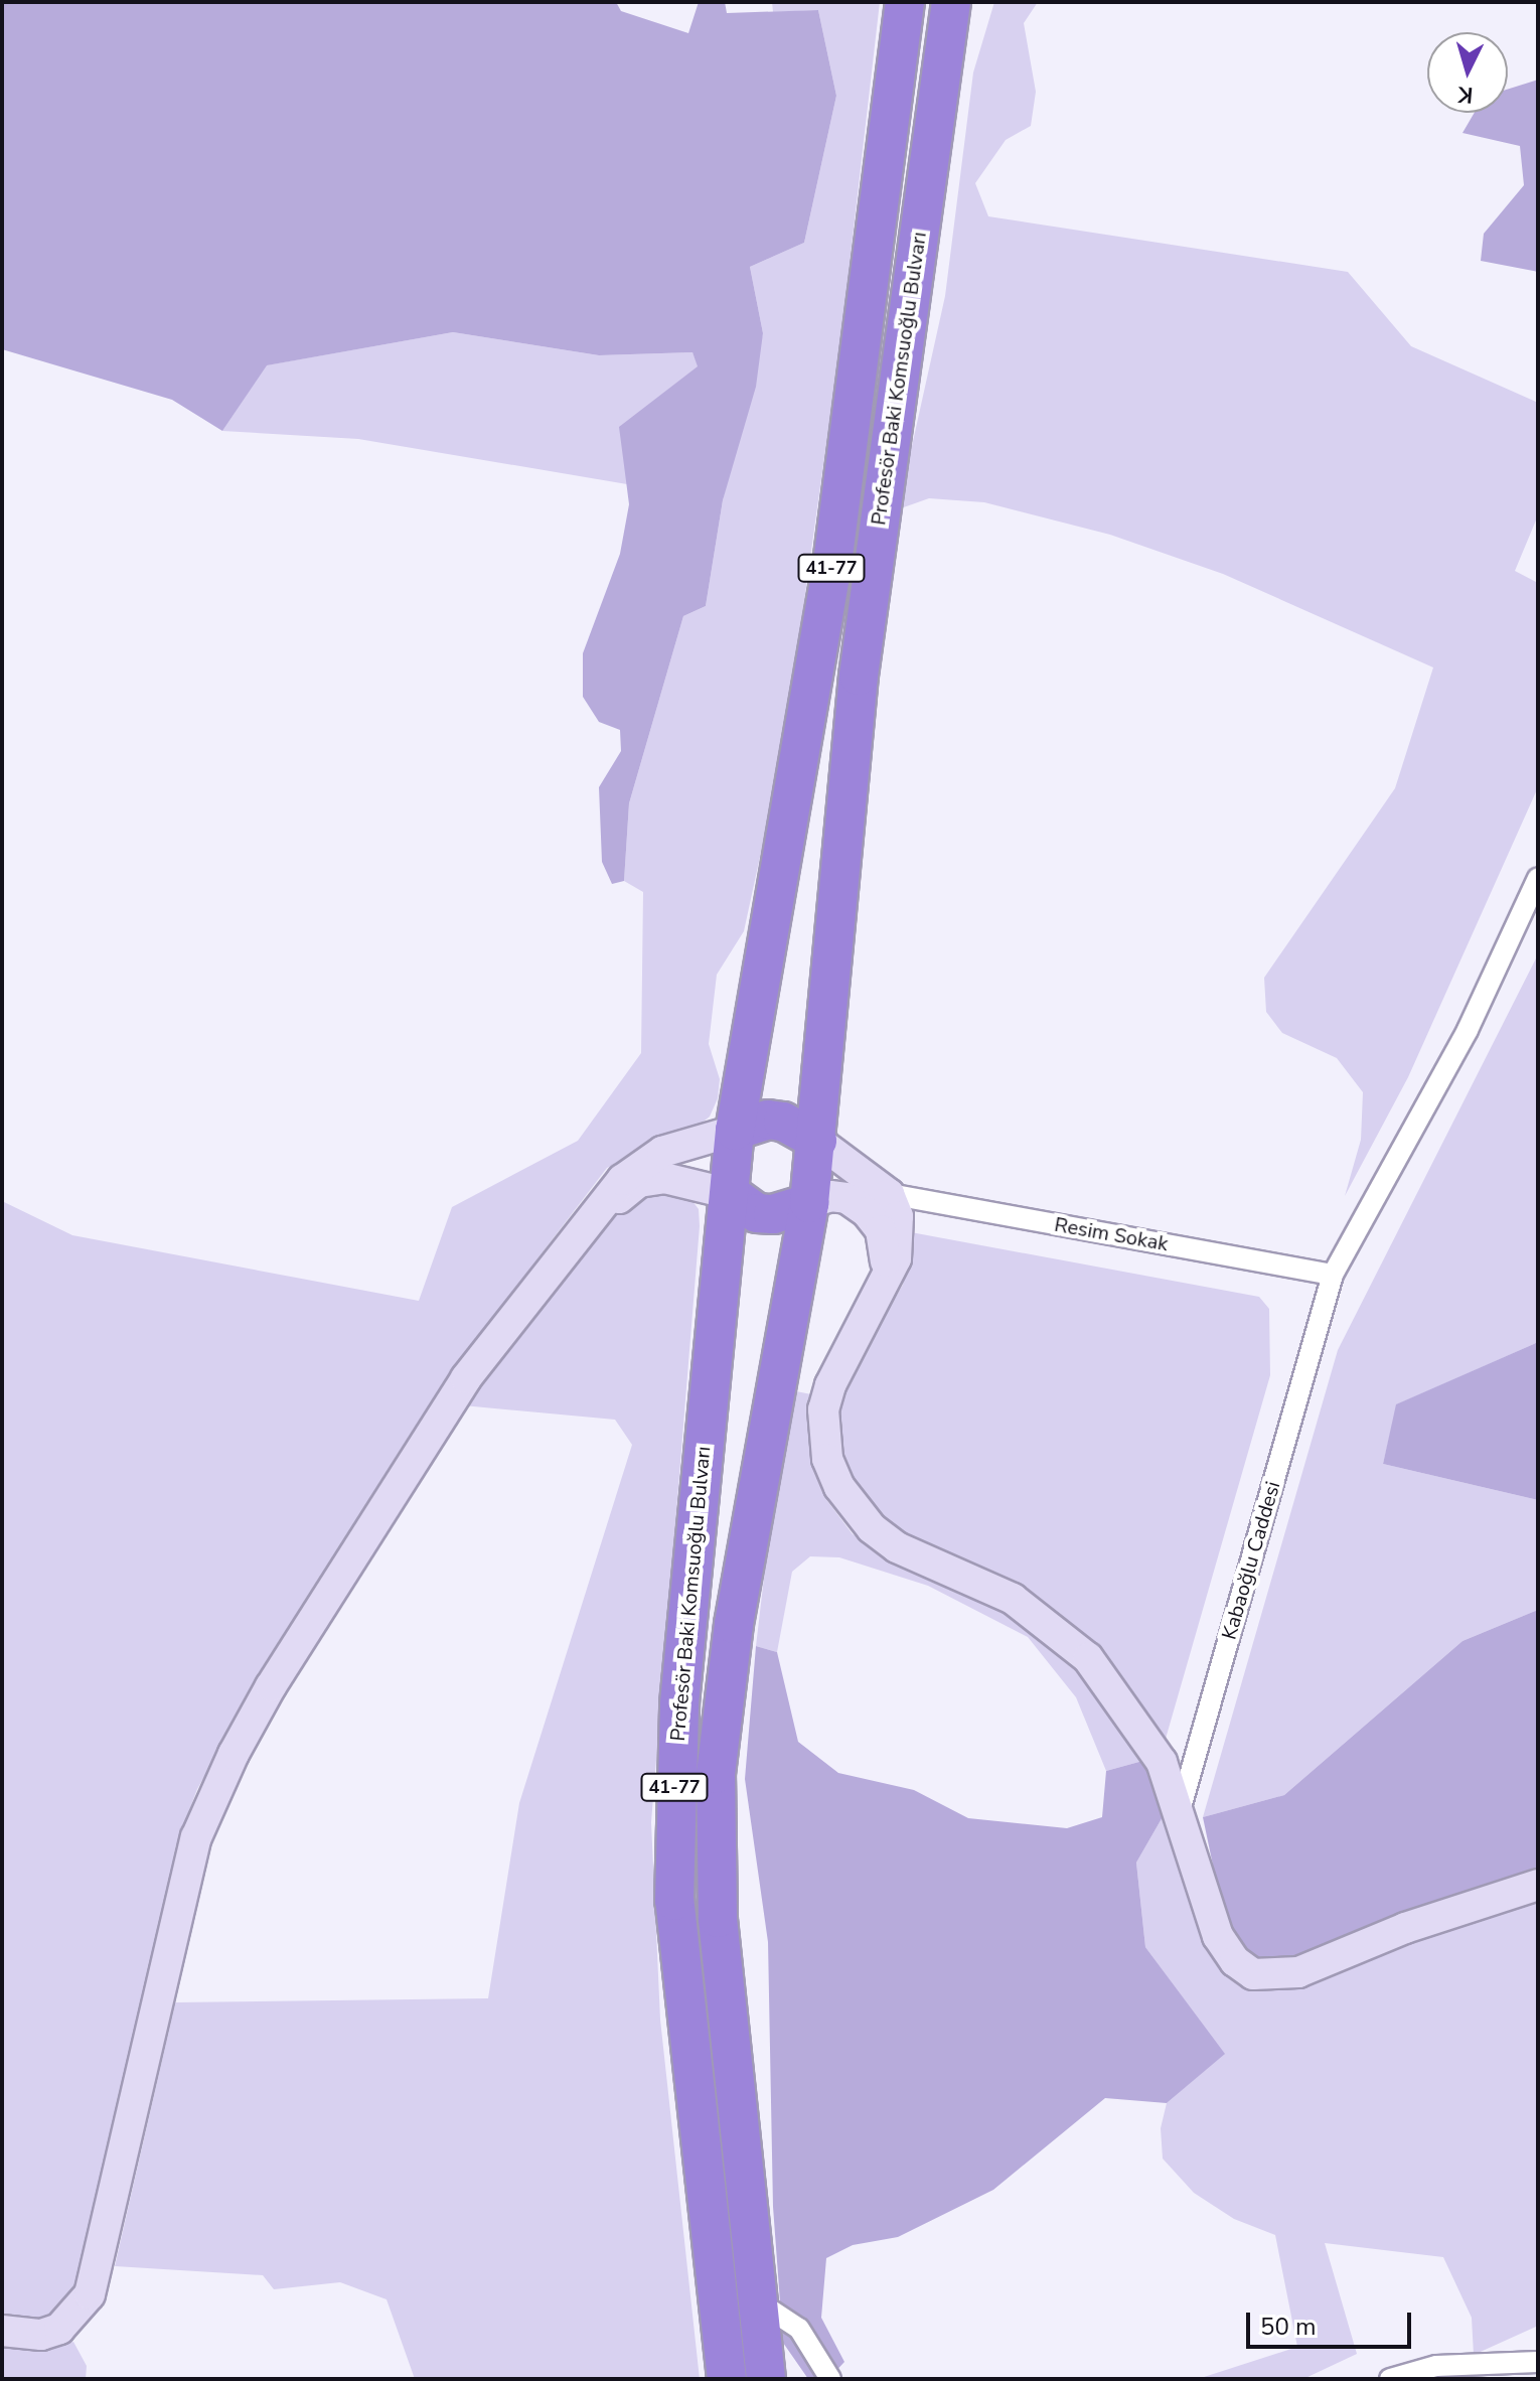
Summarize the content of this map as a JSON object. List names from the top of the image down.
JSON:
{
  "streets": {
    "highway": ["Profesör Baki Komsuoğlu Bulvarı", "41-77"],
    "street": ["Resim Sokak", "Kabaoğlu Caddesi"]
  },
  "crossings": [
    ["Profesör Baki Komsuoğlu Bulvarı", "41-77"],
    ["Resim Sokak", "Kabaoğlu Caddesi"]
  ],
  "scale_bar": "50 m",
  "north": "bottom"
}
